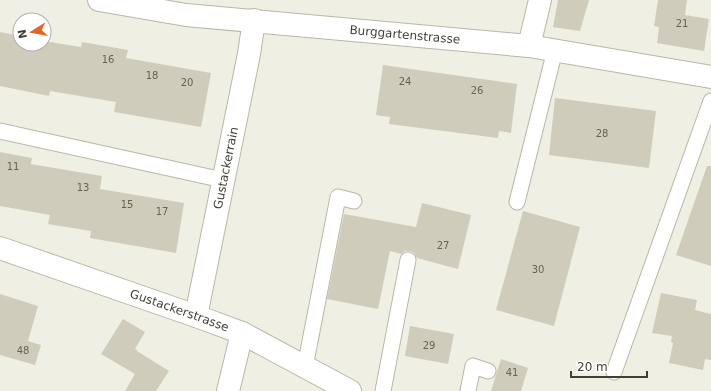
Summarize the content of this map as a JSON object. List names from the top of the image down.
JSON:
{
  "streets": {
    "street": ["Burggartenstrasse", "Gustackerrain", "Gustackerstrasse"]
  },
  "crossings": [
    ["Burggartenstrasse", "Gustackerrain"],
    ["Gustackerrain", "Gustackerstrasse"]
  ],
  "house_numbers": [
    "21",
    "16",
    "18",
    "24",
    "20",
    "26",
    "28",
    "11",
    "13",
    "15",
    "17",
    "27",
    "30",
    "29",
    "48",
    "41"
  ],
  "scale_bar": "20 m",
  "north": "left"
}
